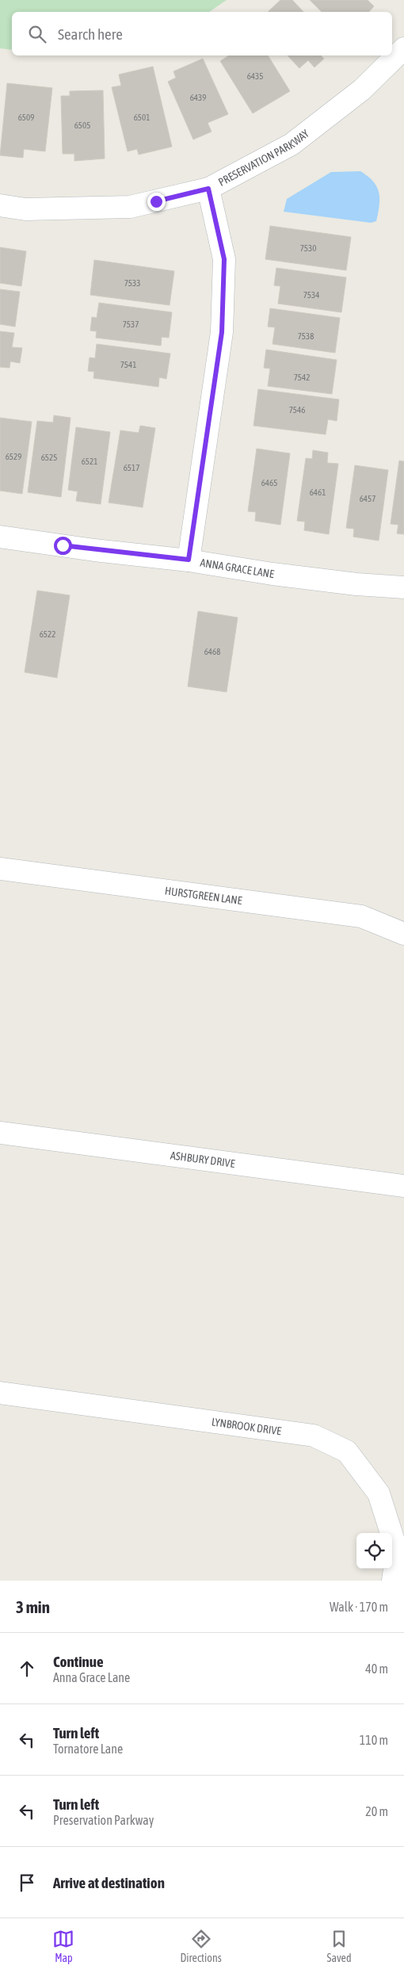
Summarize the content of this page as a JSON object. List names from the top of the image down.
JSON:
{
  "streets": {
    "street": [
      "PRESERVATION PARKWAY",
      "ANNA GRACE LANE",
      "HURSTGREEN LANE",
      "ASHBURY DRIVE",
      "LYNBROOK DRIVE"
    ]
  },
  "house_numbers": [
    "6435",
    "6439",
    "6509",
    "6501",
    "6505",
    "7530",
    "7533",
    "7534",
    "7537",
    "7538",
    "7541",
    "7542",
    "7546",
    "6529",
    "6525",
    "6521",
    "6517",
    "6465",
    "6461",
    "6457",
    "6522",
    "6468"
  ],
  "page": {
    "search": "Search here",
    "heading": ["3 min", "Walk · 170 m"],
    "list": [
      ["Continue", "Anna Grace Lane", "40 m"],
      ["Turn left", "Tornatore Lane", "110 m"],
      ["Turn left", "Preservation Parkway", "20 m"],
      "Arrive at destination"
    ],
    "nav": ["Map", "Directions", "Saved"]
  }
}
